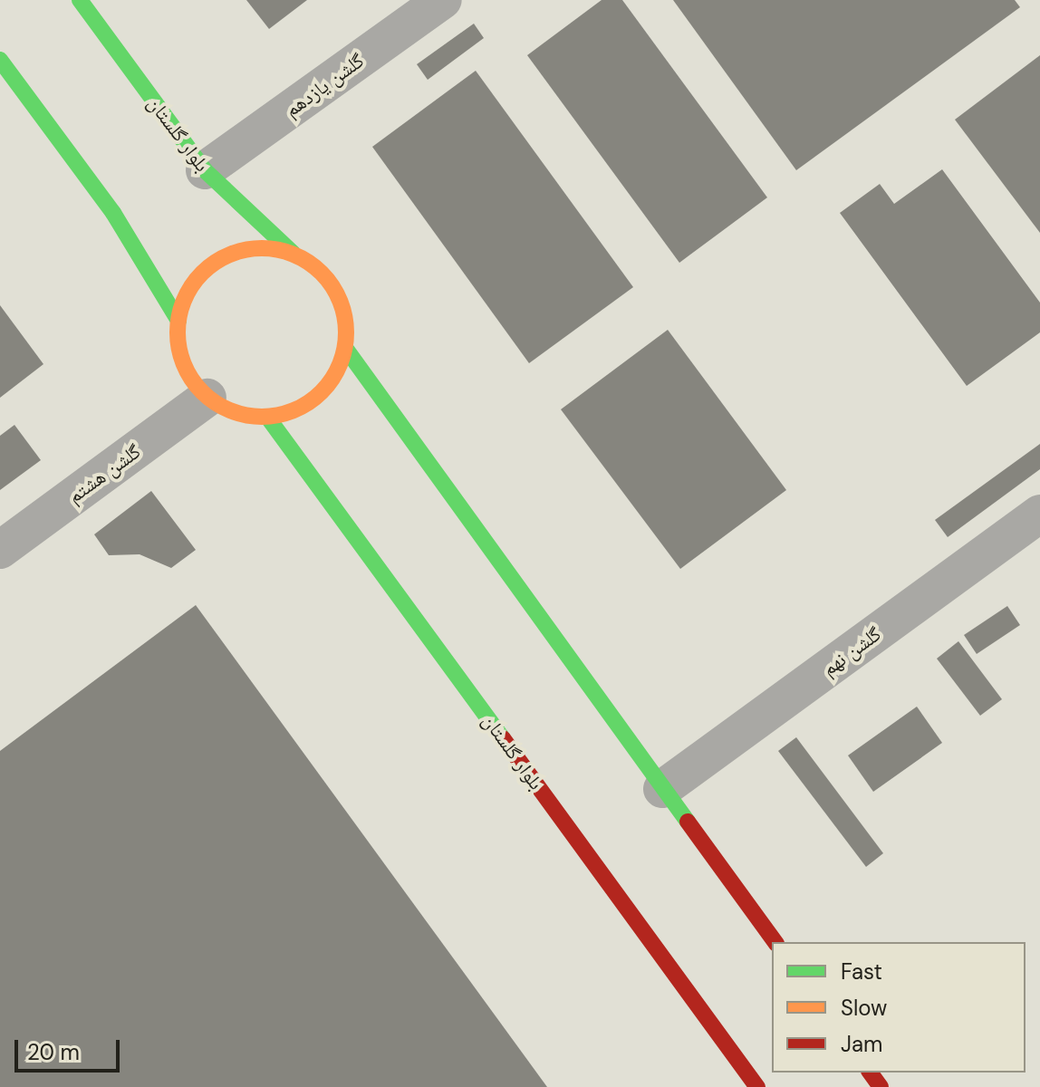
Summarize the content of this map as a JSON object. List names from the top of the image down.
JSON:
{
  "streets": {
    "street": [
      "گلشن یازدهم",
      "بلوار گلستان",
      "گلشن هشتم",
      "گلشن نهم"
    ]
  },
  "crossings": [
    ["گلشن یازدهم", "بلوار گلستان"],
    ["بلوار گلستان", "گلشن هشتم"]
  ],
  "legend": ["Fast", "Slow", "Jam"],
  "scale_bar": "20 m"
}
